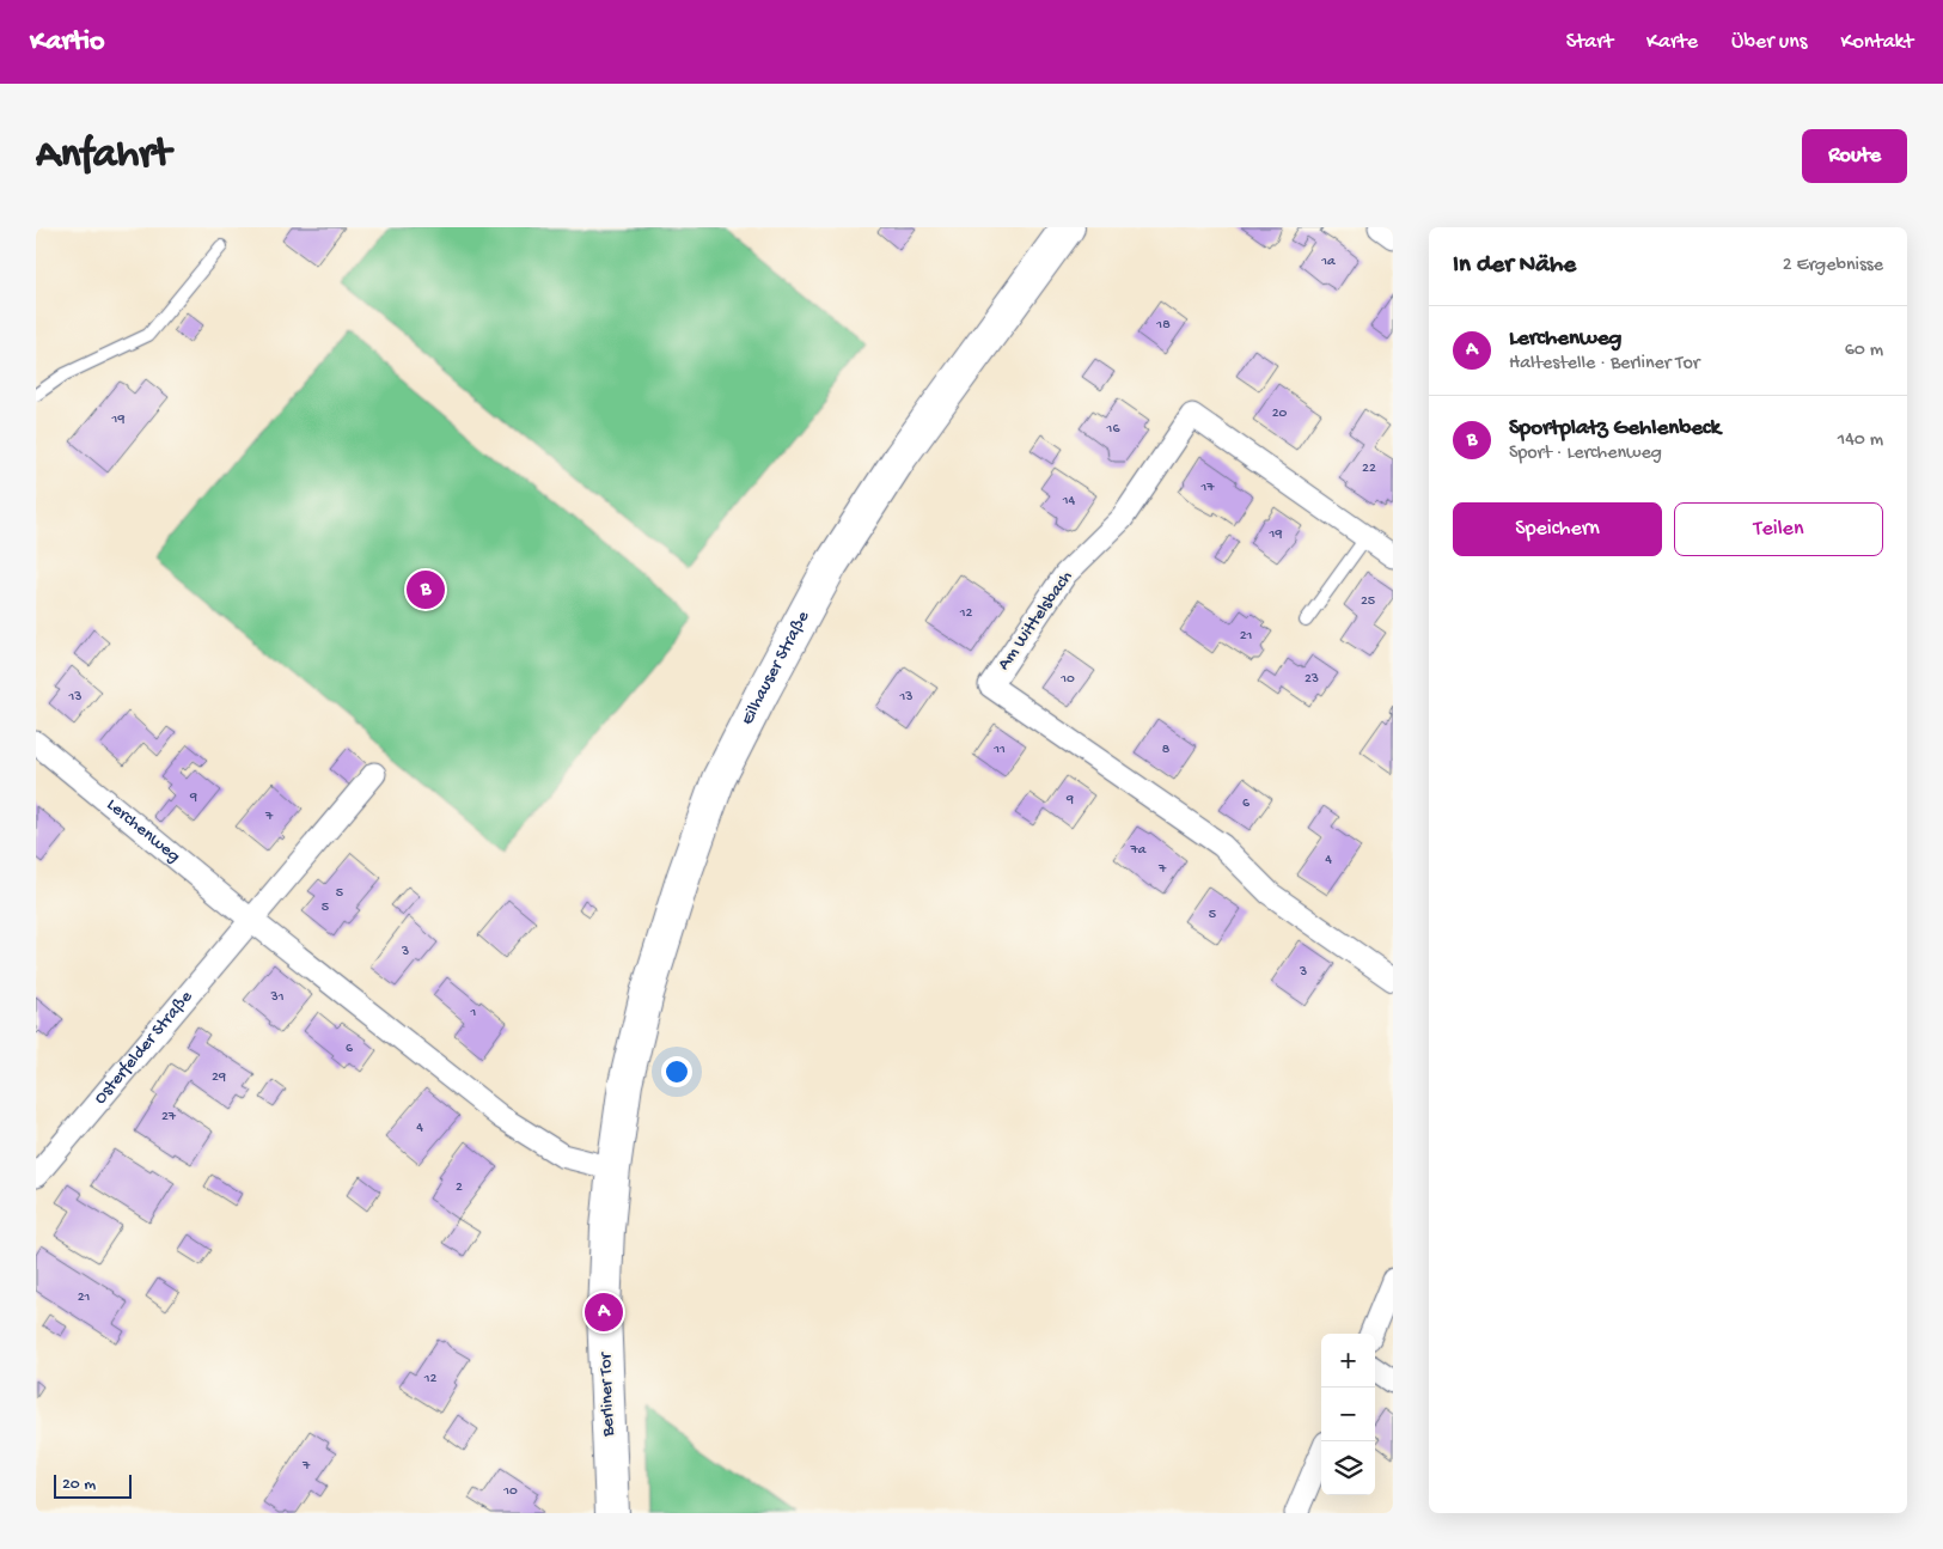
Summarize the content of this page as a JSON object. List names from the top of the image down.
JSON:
{
  "streets": {
    "main road": ["Eilhauser Straße", "Berliner Tor"],
    "street": ["Am Wittelsbach", "Lerchenweg", "Osterfelder Straße"]
  },
  "crossings": [
    ["Eilhauser Straße", "Lerchenweg"],
    ["Eilhauser Straße", "Berliner Tor"],
    ["Lerchenweg", "Osterfelder Straße"],
    ["Lerchenweg", "Berliner Tor"]
  ],
  "house_numbers": [
    "1a",
    "18",
    "20",
    "19",
    "16",
    "22",
    "17",
    "14",
    "19",
    "25",
    "12",
    "21",
    "10",
    "23",
    "13",
    "13",
    "11",
    "8",
    "9",
    "9",
    "6",
    "7",
    "7a",
    "4",
    "7",
    "5",
    "5",
    "5",
    "3",
    "3",
    "31",
    "1",
    "6",
    "29",
    "27",
    "4",
    "2",
    "21",
    "12",
    "7",
    "10"
  ],
  "scale_bar": "20 m",
  "page": {
    "header": "Kartio",
    "nav": [
      "Start",
      "Karte",
      "Über uns",
      "Kontakt"
    ],
    "buttons": [
      "Route",
      ["Speichern", "Teilen"]
    ],
    "title": "Anfahrt",
    "heading": ["In der Nähe", "2 Ergebnisse"],
    "list": [
      {
        "mark": "A",
        "name": "Lerchenweg",
        "note": "Haltestelle · Berliner Tor",
        "value": "60 m"
      },
      {
        "mark": "B",
        "name": "Sportplatz Gehlenbeck",
        "note": "Sport · Lerchenweg",
        "value": "140 m"
      }
    ],
    "pins": ["B", "A"],
    "map_buttons": ["+", "−"],
    "scale": "20 m"
  }
}
